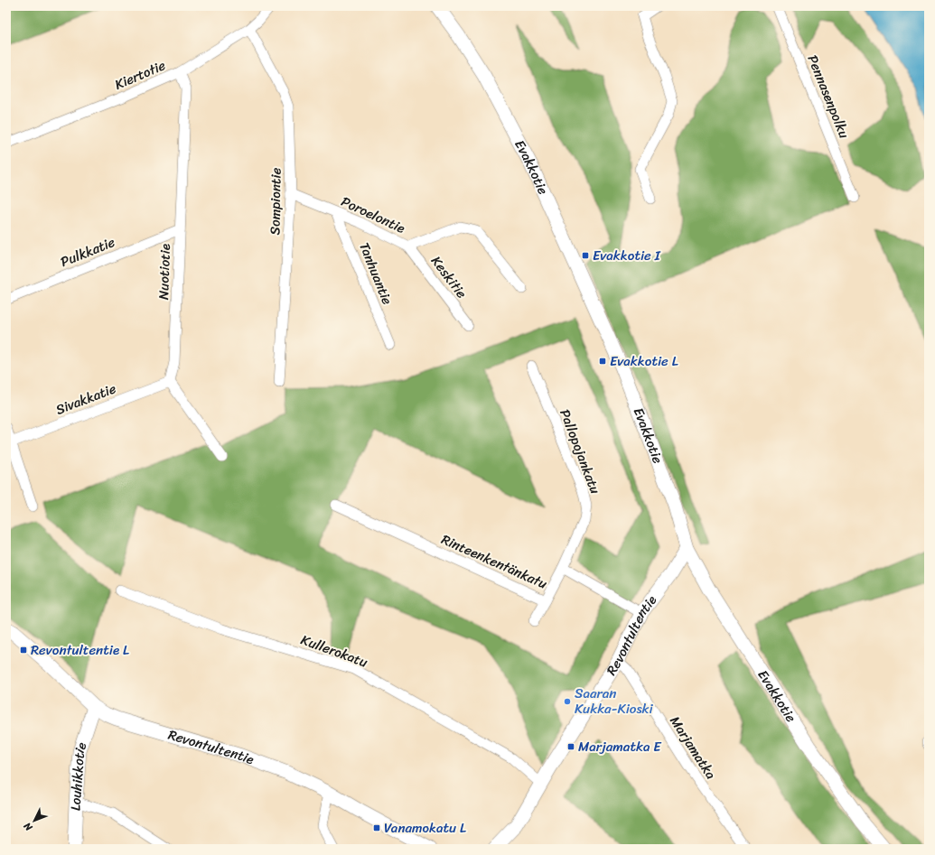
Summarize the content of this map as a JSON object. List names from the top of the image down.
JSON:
{
  "streets": {
    "street": [
      "Kiertotie",
      "Pennasenpolku",
      "Evakkotie",
      "Sompiontie",
      "Poroelontie",
      "Pulkkatie",
      "Nuotiotie",
      "Tanhuantie",
      "Keskitie",
      "Sivakkatie",
      "Pallopojankatu",
      "Rinteenkentänkatu",
      "Revontultentie",
      "Kullerokatu",
      "Marjamatka",
      "Louhikkotie"
    ]
  },
  "crossings": [
    ["Kiertotie", "Sompiontie"],
    ["Kiertotie", "Nuotiotie"],
    ["Evakkotie", "Revontultentie"],
    ["Sompiontie", "Poroelontie"],
    ["Poroelontie", "Tanhuantie"],
    ["Poroelontie", "Keskitie"],
    ["Pulkkatie", "Nuotiotie"],
    ["Nuotiotie", "Sivakkatie"],
    ["Pallopojankatu", "Rinteenkentänkatu"],
    ["Rinteenkentänkatu", "Revontultentie"],
    ["Revontultentie", "Kullerokatu"],
    ["Revontultentie", "Marjamatka"],
    ["Revontultentie", "Louhikkotie"]
  ],
  "places": {
    "transit": [
      "Evakkotie I",
      "Evakkotie L",
      "Revontultentie L",
      "Marjamatka E",
      "Vanamokatu L"
    ],
    "other": ["Saaran Kukka-Kioski"]
  },
  "north": "bottom left"
}
